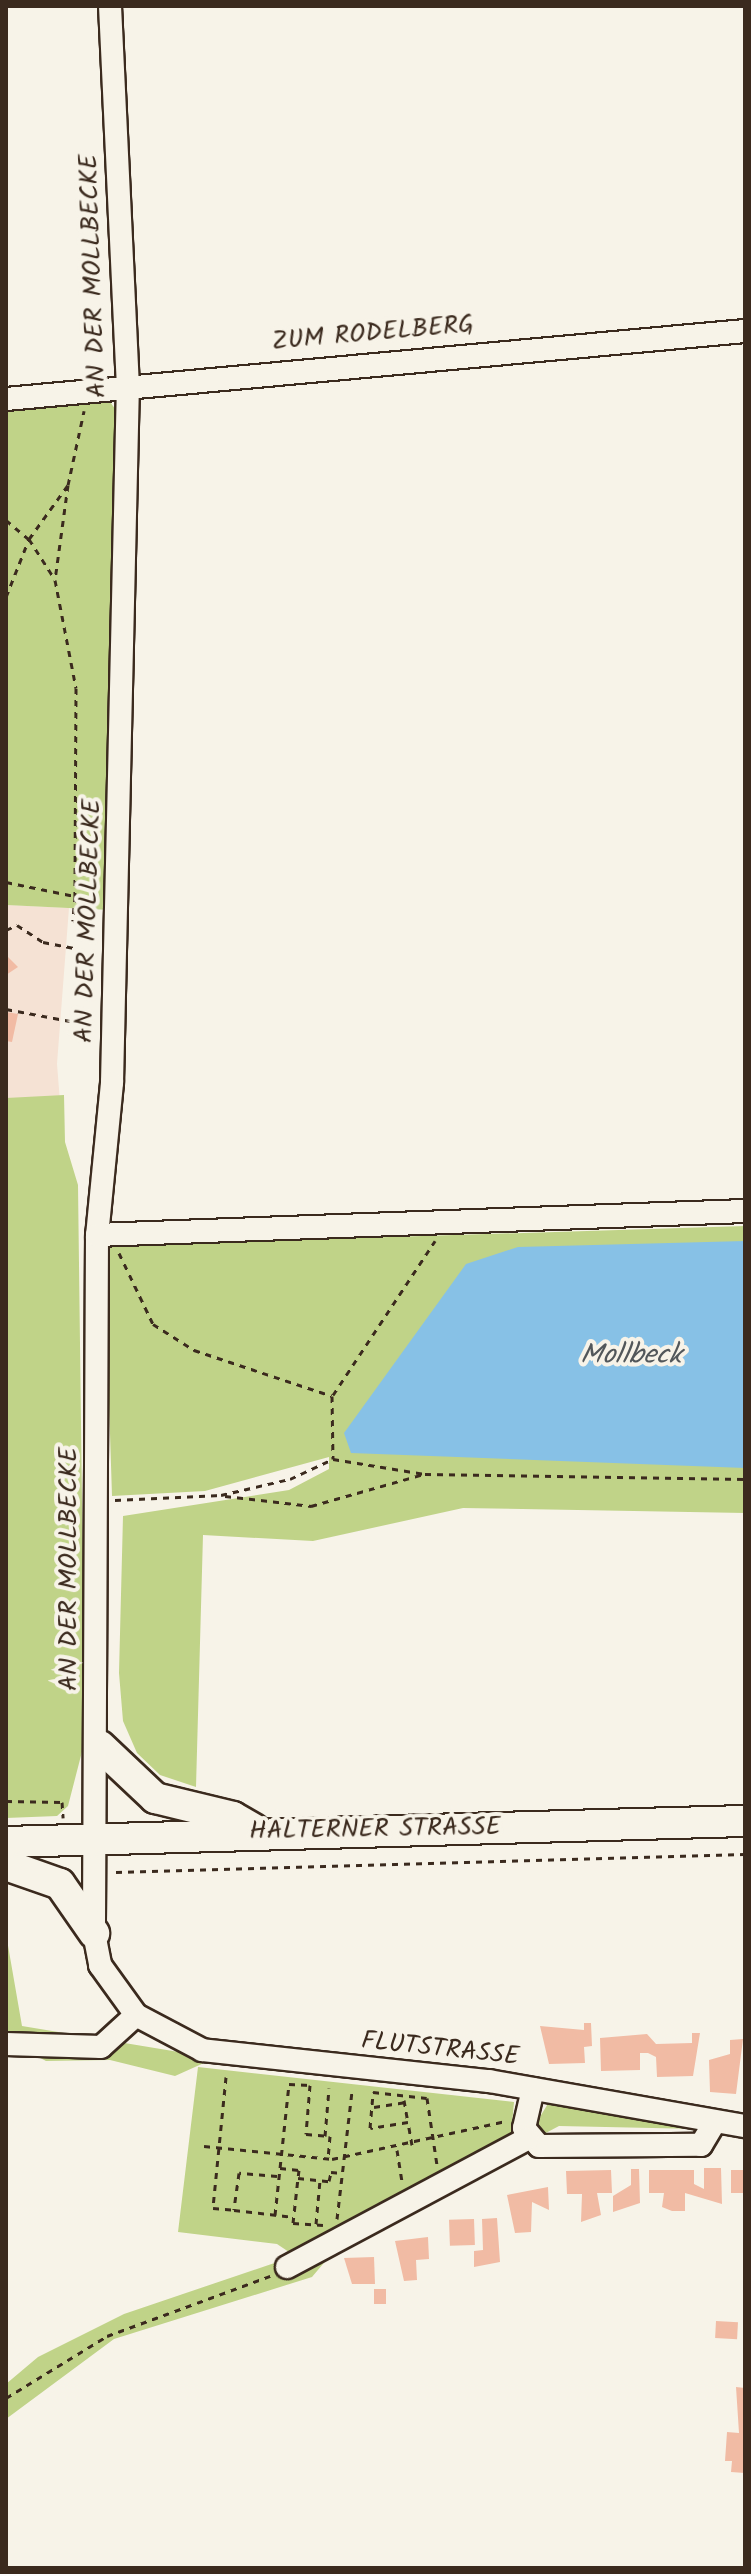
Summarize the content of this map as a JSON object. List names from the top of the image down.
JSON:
{
  "streets": {
    "main road": ["HALTERNER STRASSE"],
    "street": ["AN DER MOLLBECKE", "ZUM RODELBERG", "FLUTSTRASSE"]
  },
  "crossings": [
    ["AN DER MOLLBECKE", "ZUM RODELBERG"],
    ["AN DER MOLLBECKE", "HALTERNER STRASSE"],
    ["AN DER MOLLBECKE", "FLUTSTRASSE"],
    ["HALTERNER STRASSE", "FLUTSTRASSE"]
  ],
  "water": ["Mollbeck"]
}
